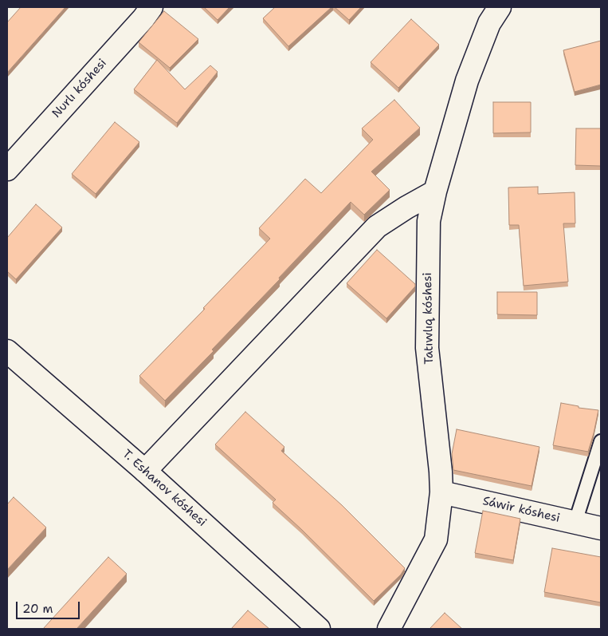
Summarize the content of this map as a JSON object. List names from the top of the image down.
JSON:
{
  "streets": {
    "street": [
      "Nurlı kóshesi",
      "Tatıwlıq kóshesi",
      "T. Eshanov kóshesi",
      "Sáwir kóshesi"
    ]
  },
  "crossings": [
    ["Tatıwlıq kóshesi", "Sáwir kóshesi"]
  ],
  "scale_bar": "20 m"
}
